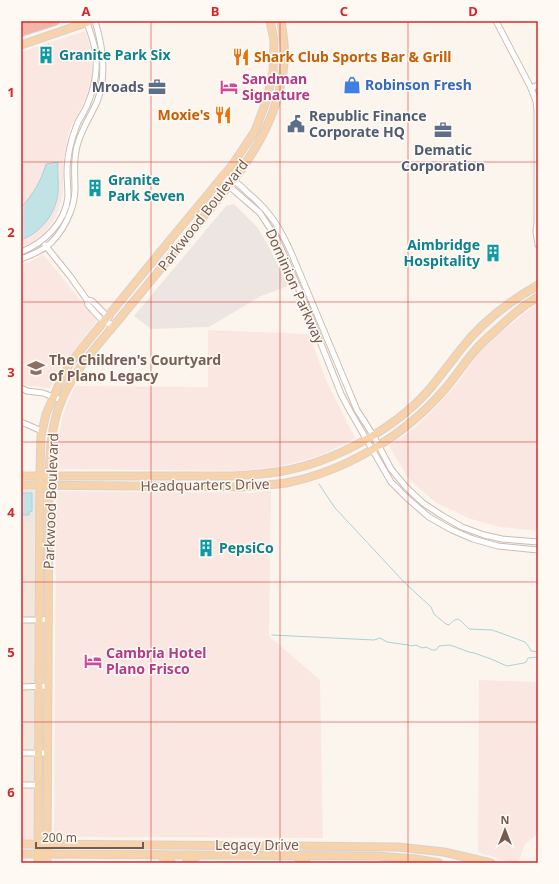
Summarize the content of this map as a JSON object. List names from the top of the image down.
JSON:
{
  "streets": {
    "main road": ["Parkwood Boulevard", "Headquarters Drive", "Legacy Drive"],
    "street": ["Dominion Parkway"]
  },
  "crossings": [
    ["Parkwood Boulevard", "Dominion Parkway"],
    ["Parkwood Boulevard", "Headquarters Drive"],
    ["Parkwood Boulevard", "Legacy Drive"],
    ["Dominion Parkway", "Headquarters Drive"]
  ],
  "places": {
    "building": [
      "Granite Park Six",
      "Granite Park Seven",
      "Aimbridge Hospitality",
      "PepsiCo"
    ],
    "restaurant": ["Shark Club Sports Bar & Grill", "Moxie's"],
    "shop": ["Robinson Fresh"],
    "office": ["Mroads", "Dematic Corporation"],
    "hotel": ["Sandman Signature", "Cambria Hotel Plano Frisco"],
    "public building": ["Republic Finance Corporate HQ"],
    "school or university": ["The Children's Courtyard of Plano Legacy"]
  },
  "scale_bar": "200 m",
  "north": "top",
  "grid": {
    "columns": [
      "A",
      "B",
      "C",
      "D"
    ],
    "rows": [
      "1",
      "2",
      "3",
      "4",
      "5",
      "6"
    ]
  }
}
